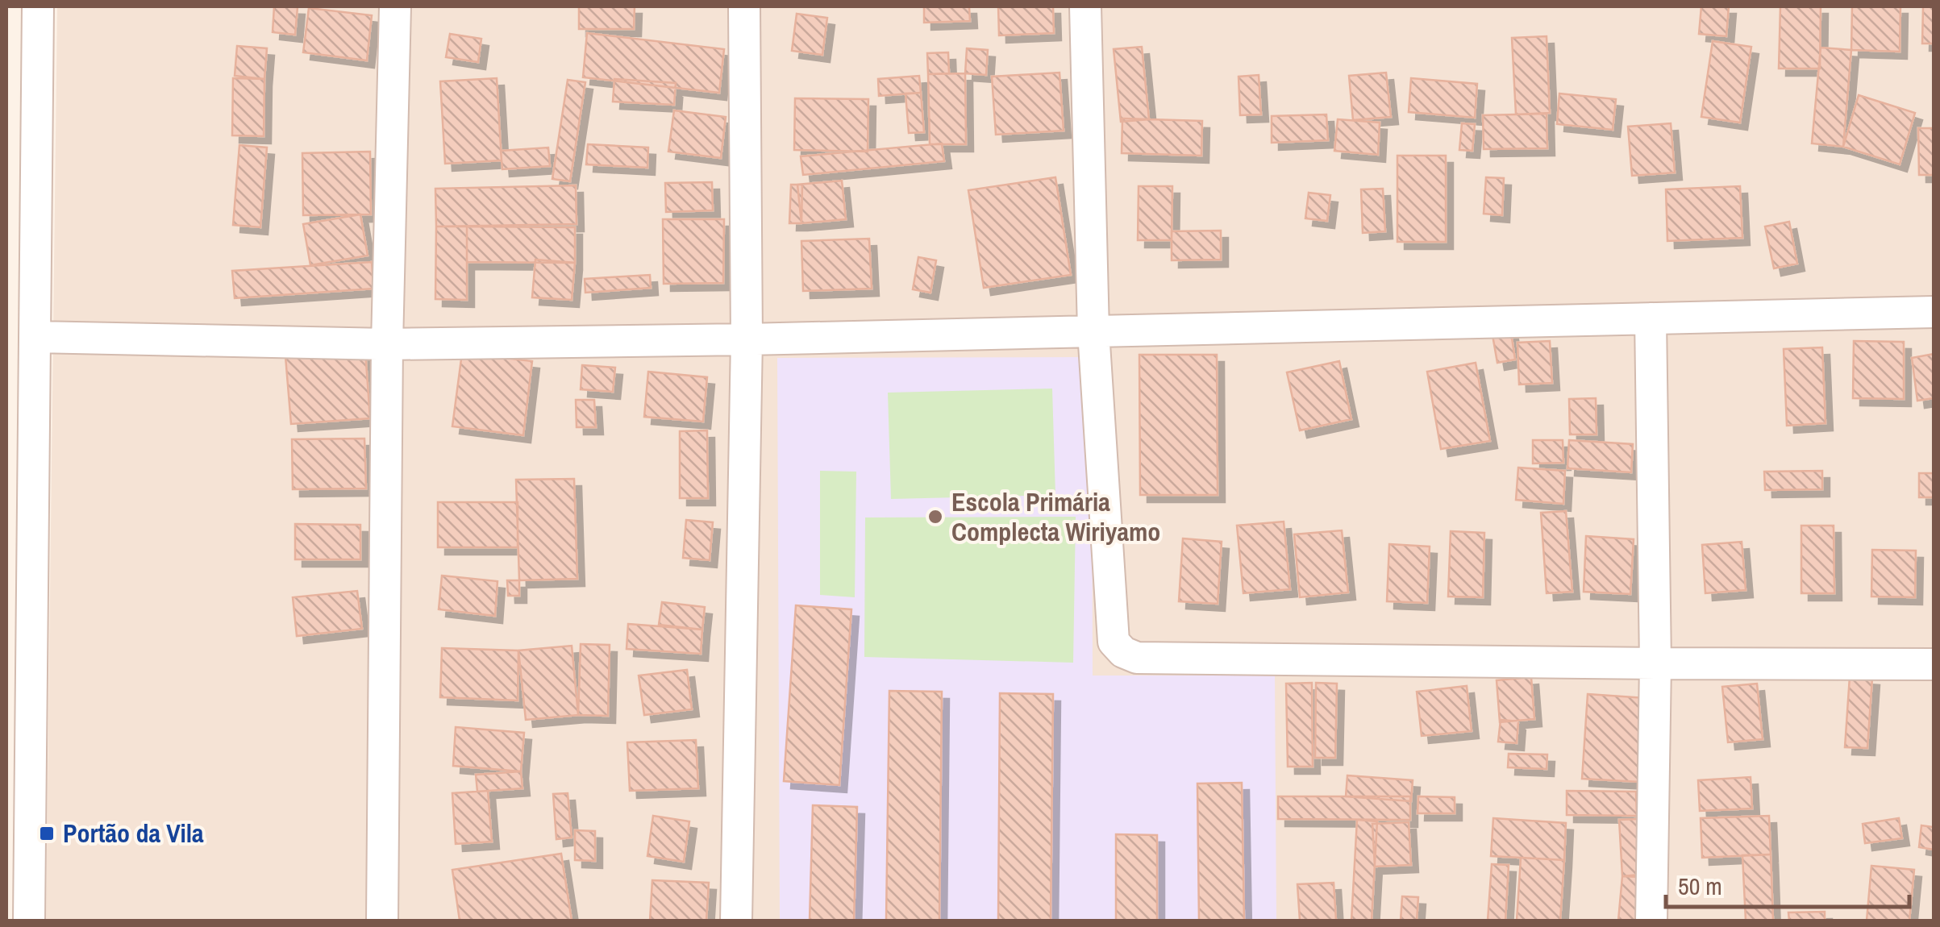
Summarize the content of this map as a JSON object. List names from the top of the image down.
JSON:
{
  "places": {
    "other": ["Escola Primária Complecta Wiriyamo"],
    "transit": ["Portão da Vila"]
  },
  "scale_bar": "50 m"
}
